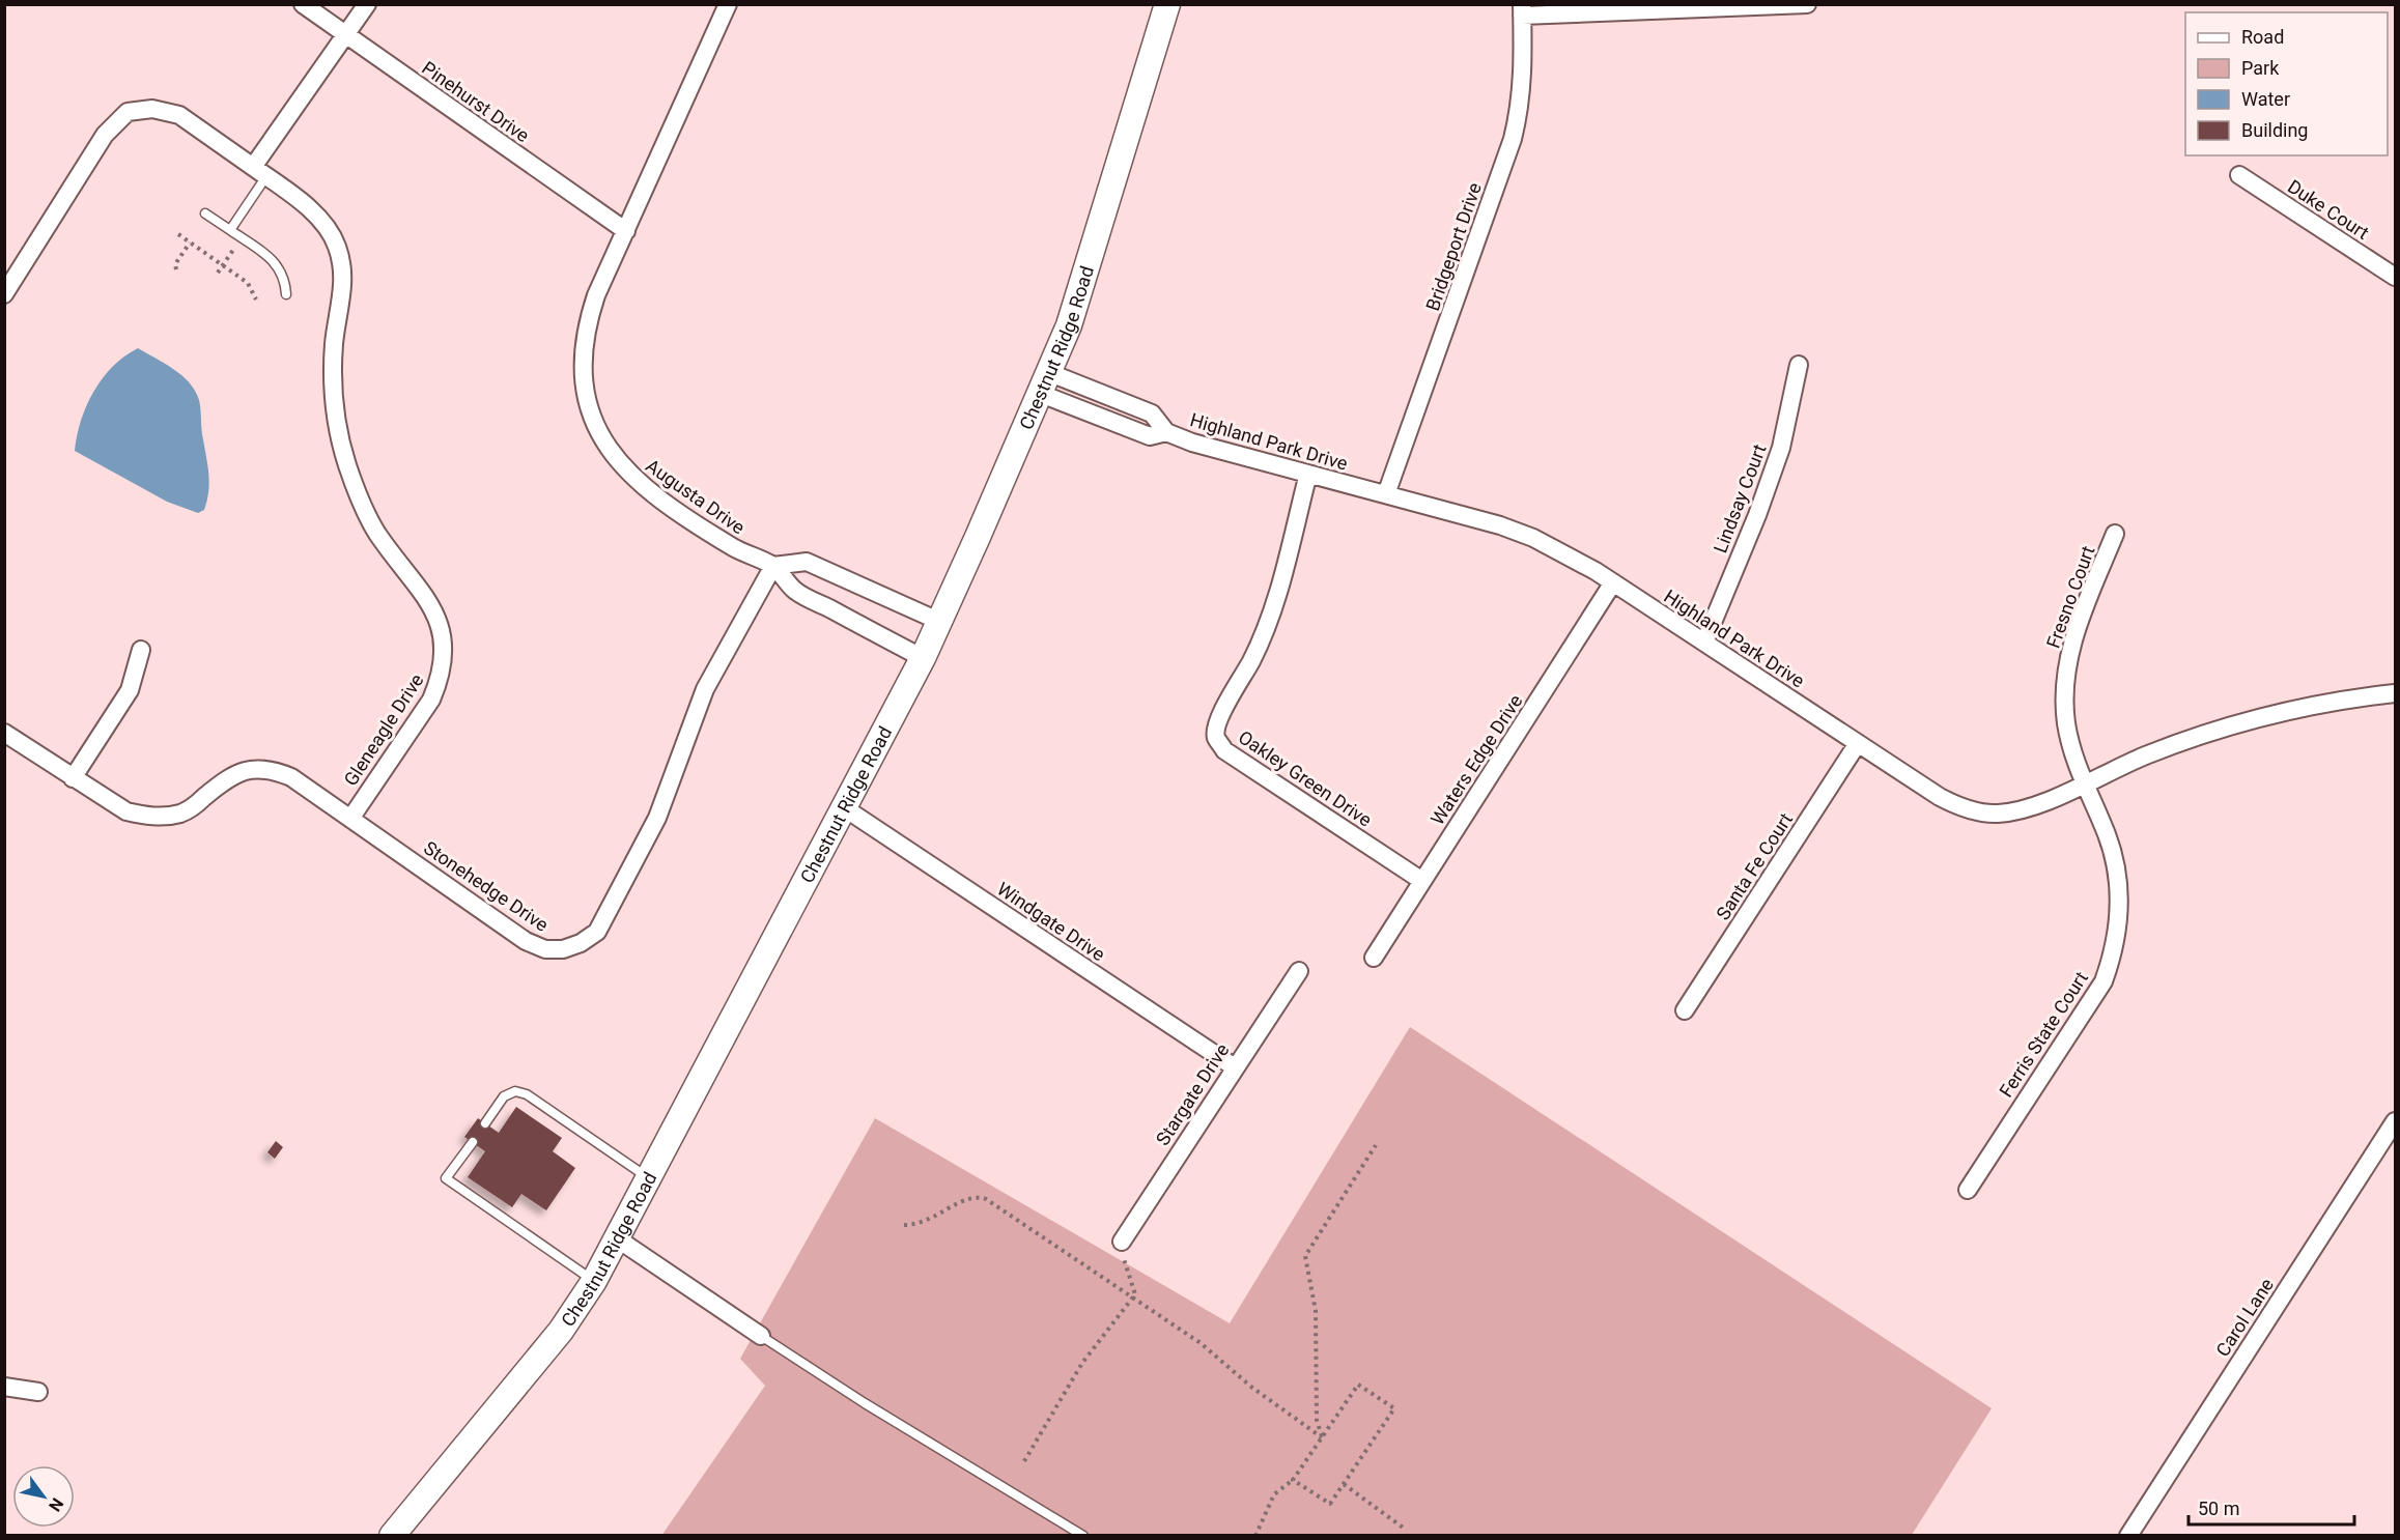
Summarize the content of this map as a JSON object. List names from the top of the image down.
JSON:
{
  "streets": {
    "street": [
      "Pinehurst Drive",
      "Duke Court",
      "Bridgeport Drive",
      "Chestnut Ridge Road",
      "Highland Park Drive",
      "Augusta Drive",
      "Lindsay Court",
      "Fresno Court",
      "Gleneagle Drive",
      "Waters Edge Drive",
      "Oakley Green Drive",
      "Santa Fe Court",
      "Stonehedge Drive",
      "Windgate Drive",
      "Ferris State Court",
      "Stargate Drive",
      "Carol Lane"
    ]
  },
  "crossings": [
    ["Pinehurst Drive", "Augusta Drive"],
    ["Bridgeport Drive", "Highland Park Drive"],
    ["Chestnut Ridge Road", "Highland Park Drive"],
    ["Chestnut Ridge Road", "Augusta Drive"],
    ["Chestnut Ridge Road", "Windgate Drive"],
    ["Highland Park Drive", "Lindsay Court"],
    ["Highland Park Drive", "Fresno Court"],
    ["Highland Park Drive", "Waters Edge Drive"],
    ["Highland Park Drive", "Oakley Green Drive"],
    ["Highland Park Drive", "Santa Fe Court"],
    ["Highland Park Drive", "Ferris State Court"],
    ["Augusta Drive", "Stonehedge Drive"],
    ["Fresno Court", "Ferris State Court"],
    ["Gleneagle Drive", "Stonehedge Drive"],
    ["Waters Edge Drive", "Oakley Green Drive"],
    ["Windgate Drive", "Stargate Drive"]
  ],
  "legend": [
    "Road",
    "Park",
    "Water",
    "Building"
  ],
  "scale_bar": "50 m",
  "north": "bottom right"
}
